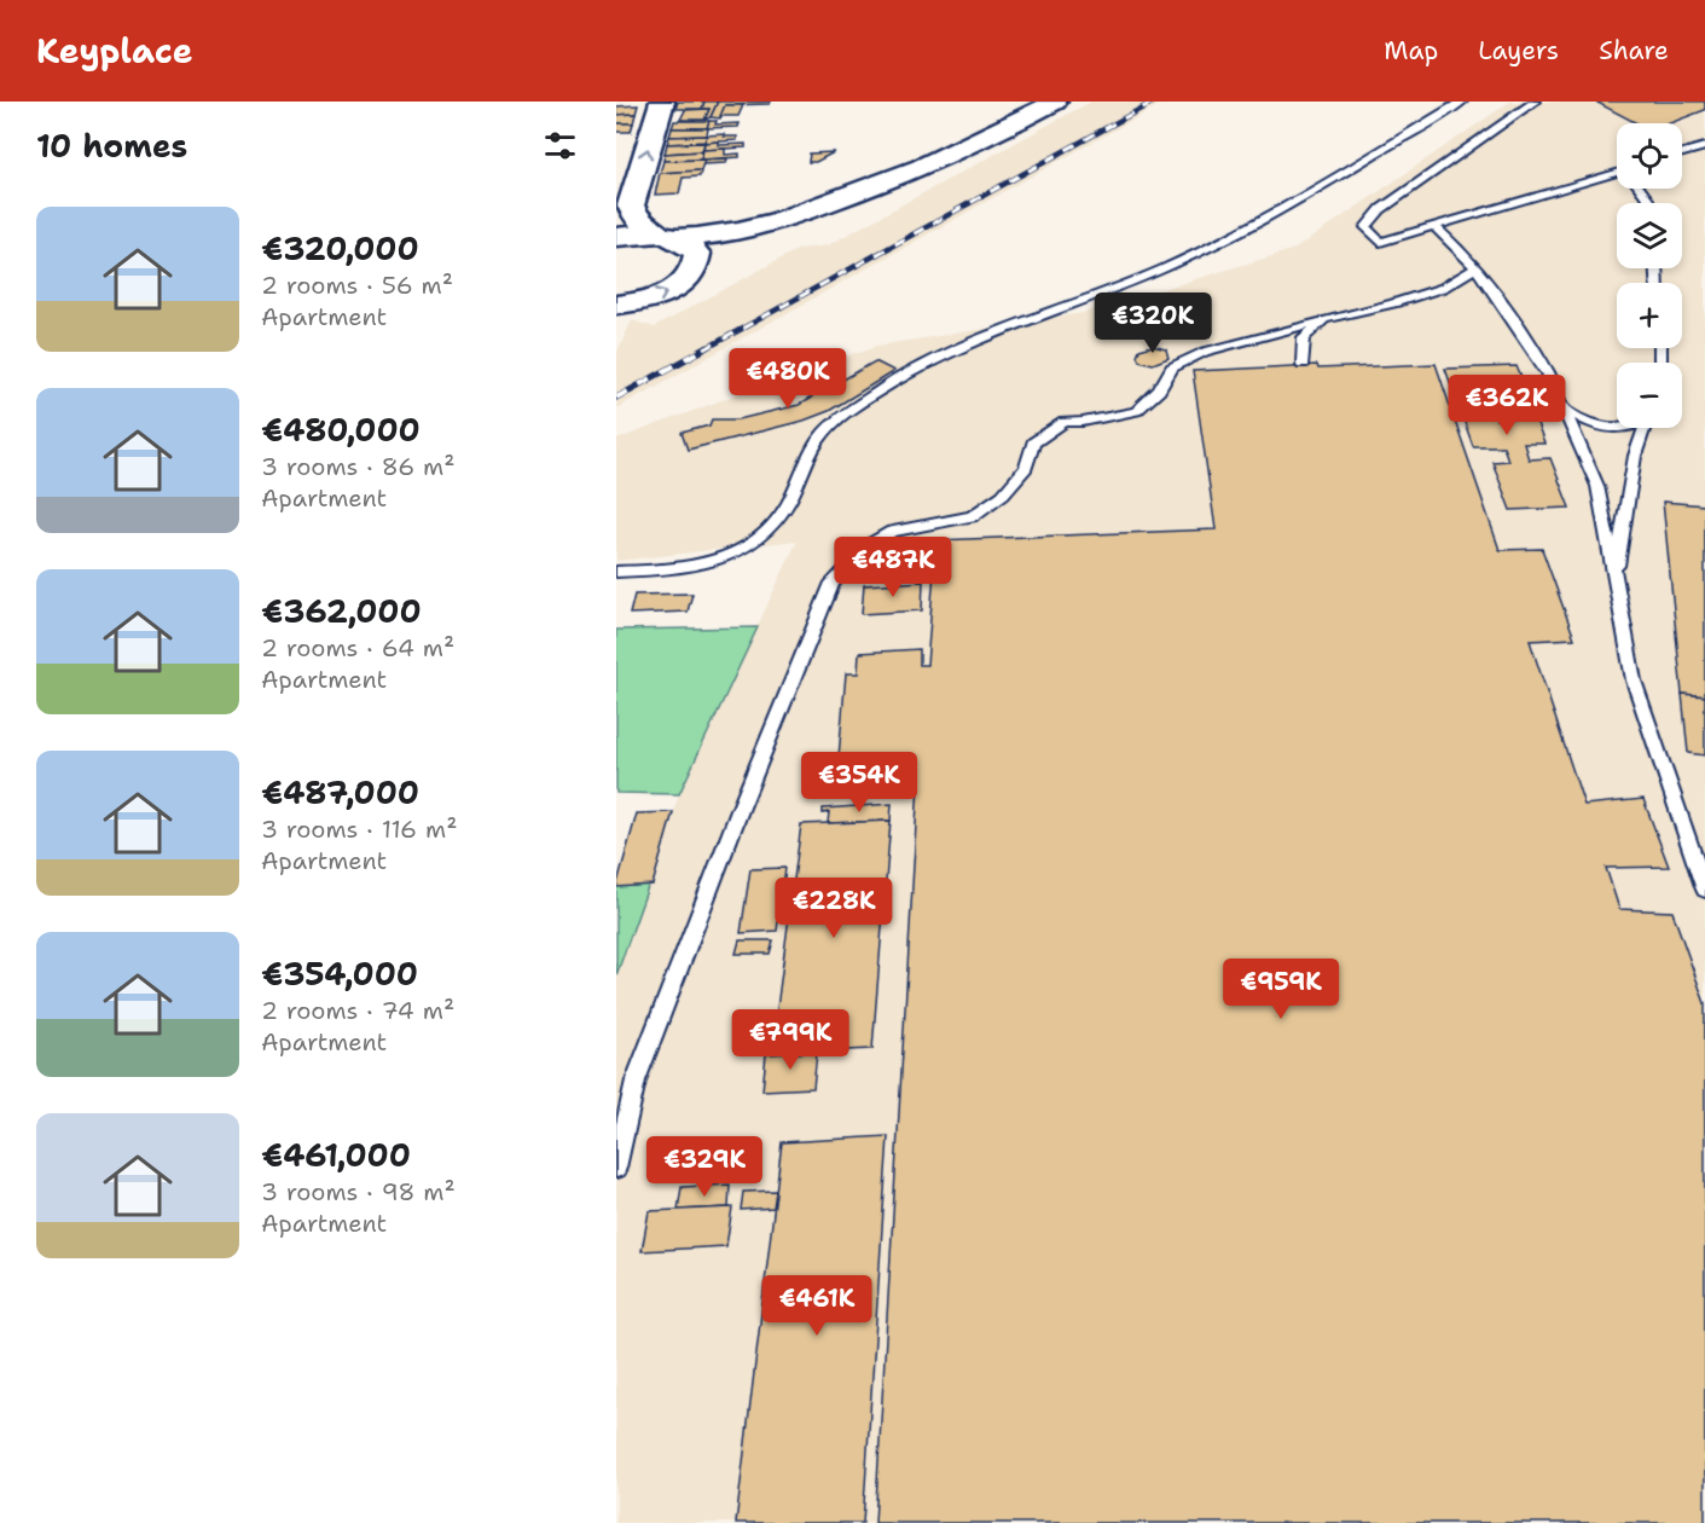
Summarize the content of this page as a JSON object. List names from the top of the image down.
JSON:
{
  "page": {
    "header": "Keyplace",
    "nav": ["Map", "Layers", "Share"],
    "heading": "10 homes",
    "map_buttons": ["+", "−"],
    "list": [
      {
        "name": "€320,000",
        "note": "2 rooms · 56 m² · Apartment"
      },
      {
        "name": "€480,000",
        "note": "3 rooms · 86 m² · Apartment"
      },
      {
        "name": "€362,000",
        "note": "2 rooms · 64 m² · Apartment"
      },
      {
        "name": "€487,000",
        "note": "3 rooms · 116 m² · Apartment"
      },
      {
        "name": "€354,000",
        "note": "2 rooms · 74 m² · Apartment"
      },
      {
        "name": "€461,000",
        "note": "3 rooms · 98 m² · Apartment"
      }
    ],
    "price": [
      "€320K",
      "€480K",
      "€362K",
      "€487K",
      "€354K",
      "€228K",
      "€959K",
      "€799K",
      "€329K",
      "€461K"
    ]
  }
}
